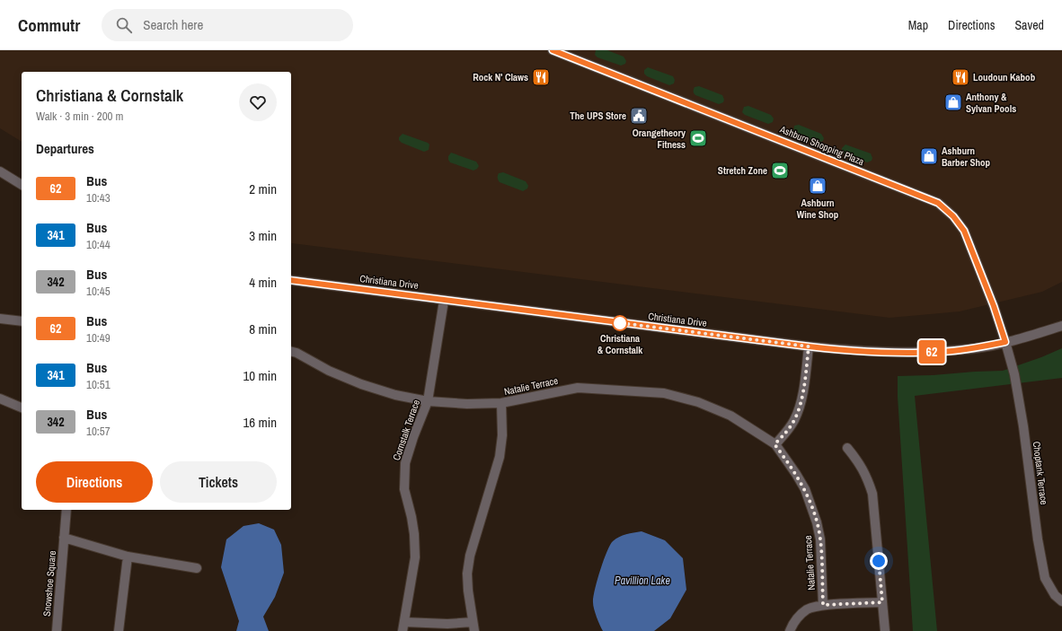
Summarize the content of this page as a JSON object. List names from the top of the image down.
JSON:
{
  "streets": {
    "street": [
      "Ashburn Shopping Plaza",
      "Christiana Drive",
      "Natalie Terrace",
      "Cornstalk Terrace",
      "Choptank Terrace",
      "Snowshoe Square"
    ]
  },
  "crossings": [
    ["Ashburn Shopping Plaza", "Christiana Drive"],
    ["Ashburn Shopping Plaza", "Choptank Terrace"],
    ["Christiana Drive", "Cornstalk Terrace"],
    ["Christiana Drive", "Choptank Terrace"],
    ["Natalie Terrace", "Cornstalk Terrace"]
  ],
  "water": ["Pavillion Lake"],
  "places": {
    "restaurant": ["Rock N' Claws", "Loudoun Kabob"],
    "shop": ["Anthony & Sylvan Pools", "Ashburn Barber Shop", "Ashburn Wine Shop"],
    "public building": ["The UPS Store"],
    "sports": ["Orangetheory Fitness", "Stretch Zone"],
    "other": ["Christiana & Cornstalk"]
  },
  "lines": ["bus line 62"],
  "page": {
    "header": "Commutr",
    "search": "Search here",
    "nav": ["Map", "Directions", "Saved"],
    "on_map": "62",
    "heading": [
      ["Christiana & Cornstalk", "Walk · 3 min · 200 m"],
      "Departures"
    ],
    "list": [
      {
        "mark": "62",
        "name": "Bus",
        "note": "10:43",
        "value": "2 min"
      },
      {
        "mark": "341",
        "name": "Bus",
        "note": "10:44",
        "value": "3 min"
      },
      {
        "mark": "342",
        "name": "Bus",
        "note": "10:45",
        "value": "4 min"
      },
      {
        "mark": "62",
        "name": "Bus",
        "note": "10:49",
        "value": "8 min"
      },
      {
        "mark": "341",
        "name": "Bus",
        "note": "10:51",
        "value": "10 min"
      },
      {
        "mark": "342",
        "name": "Bus",
        "note": "10:57",
        "value": "16 min"
      }
    ],
    "buttons": ["Directions", "Tickets"]
  }
}
